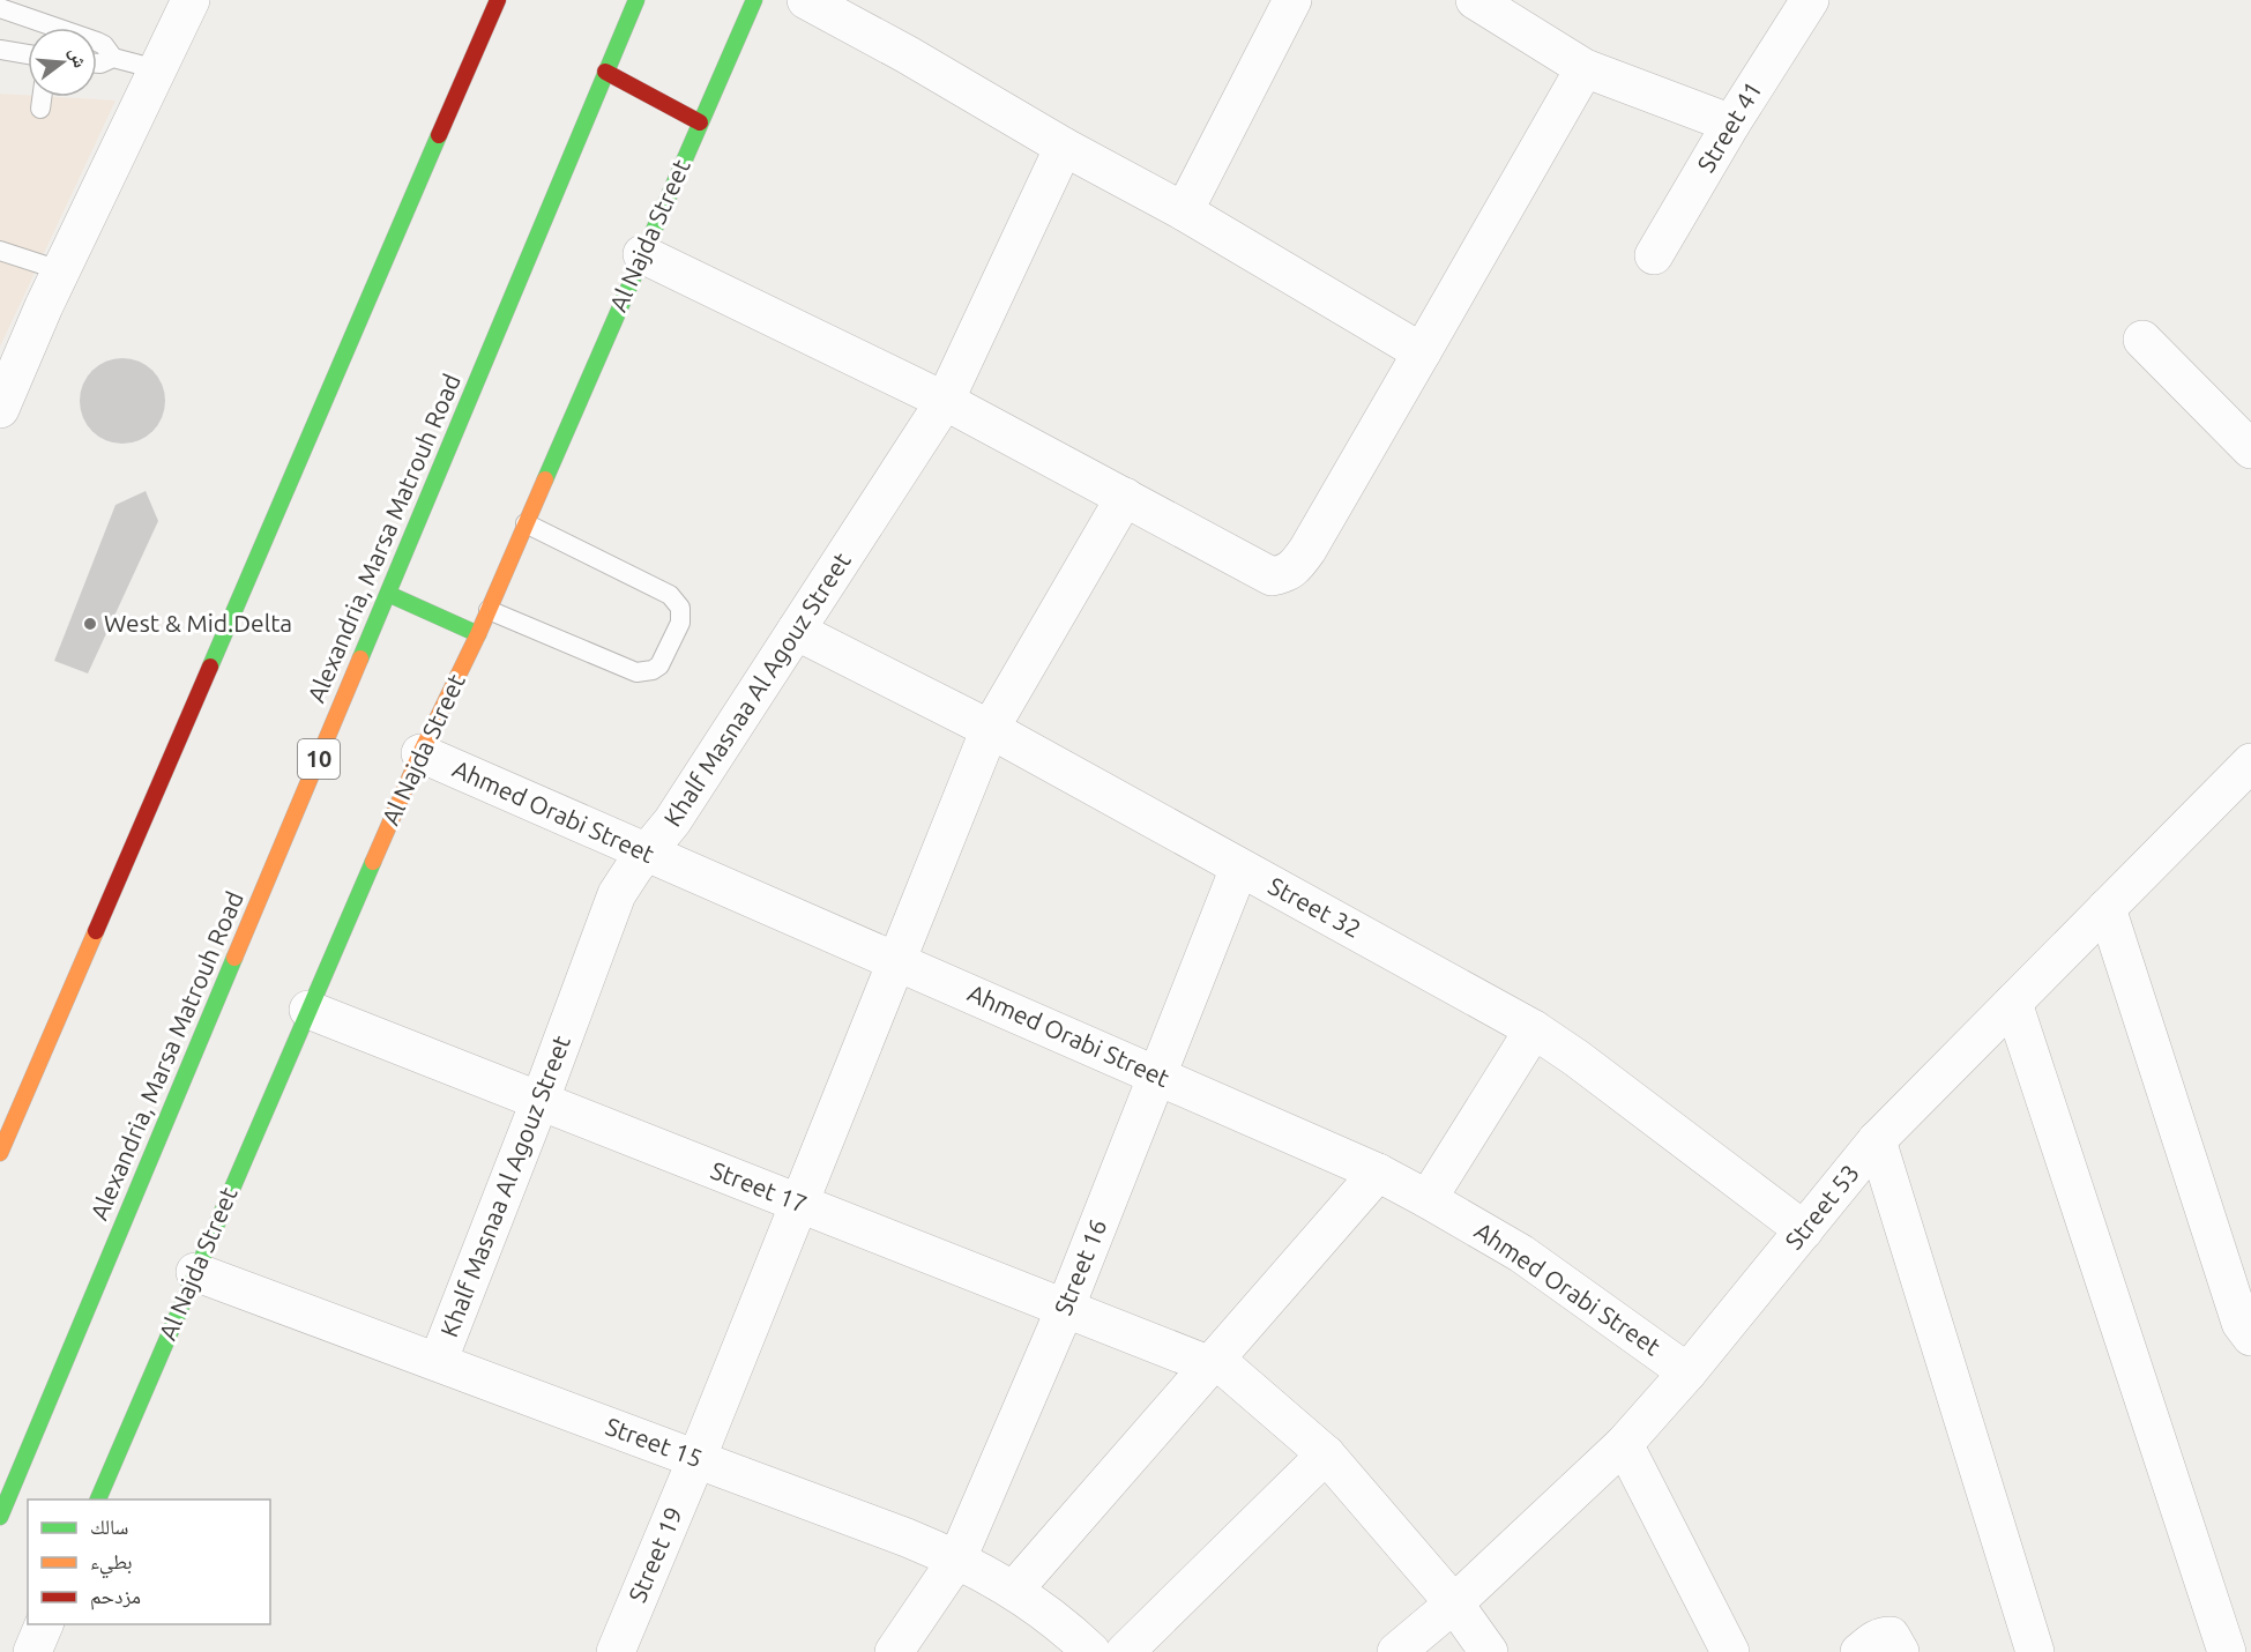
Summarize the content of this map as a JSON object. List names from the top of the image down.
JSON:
{
  "streets": {
    "main road": ["Al Najda Street", "Alexandria, Marsa Matrouh Road", "10"],
    "street": [
      "Street 41",
      "Khalf Masnaa Al Agouz Street",
      "Ahmed Orabi Street",
      "Street 32",
      "Street 17",
      "Street 53",
      "Street 16",
      "Street 15",
      "Street 19"
    ]
  },
  "crossings": [
    ["Al Najda Street", "Ahmed Orabi Street"],
    ["Al Najda Street", "Street 17"],
    ["Al Najda Street", "Street 15"],
    ["Khalf Masnaa Al Agouz Street", "Ahmed Orabi Street"],
    ["Khalf Masnaa Al Agouz Street", "Street 32"],
    ["Khalf Masnaa Al Agouz Street", "Street 17"],
    ["Khalf Masnaa Al Agouz Street", "Street 15"],
    ["Ahmed Orabi Street", "Street 53"],
    ["Ahmed Orabi Street", "Street 16"],
    ["Ahmed Orabi Street", "Street 19"],
    ["Street 32", "Street 53"],
    ["Street 32", "Street 16"],
    ["Street 32", "Street 19"],
    ["Street 17", "Street 53"],
    ["Street 17", "Street 16"],
    ["Street 17", "Street 19"],
    ["Street 16", "Street 15"],
    ["Street 15", "Street 19"]
  ],
  "places": ["West & Mid.Delta"],
  "legend": ["سالك", "بطيء", "مزدحم"],
  "north": "right"
}
